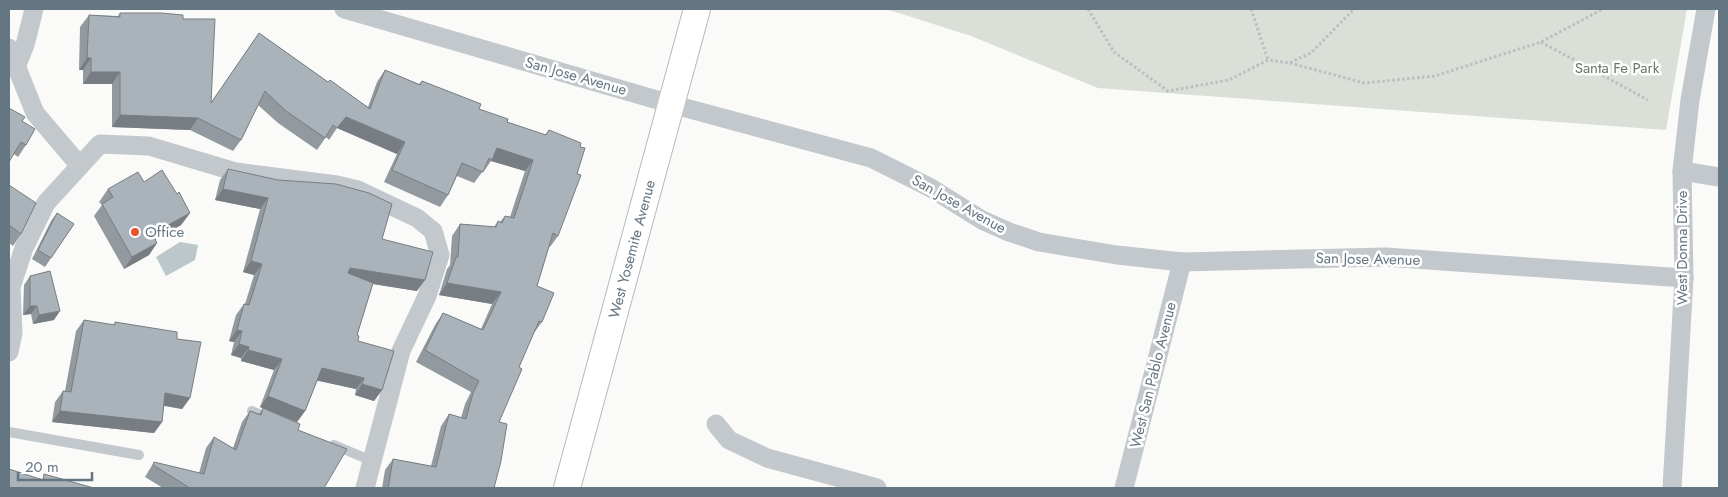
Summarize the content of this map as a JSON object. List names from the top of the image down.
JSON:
{
  "streets": {
    "main road": ["West Yosemite Avenue"],
    "street": ["San Jose Avenue", "West Donna Drive", "West San Pablo Avenue"]
  },
  "crossings": [
    ["San Jose Avenue", "West Donna Drive"],
    ["San Jose Avenue", "West Yosemite Avenue"],
    ["San Jose Avenue", "West San Pablo Avenue"]
  ],
  "parks": ["Santa Fe Park"],
  "places": ["Office"],
  "scale_bar": "20 m"
}
